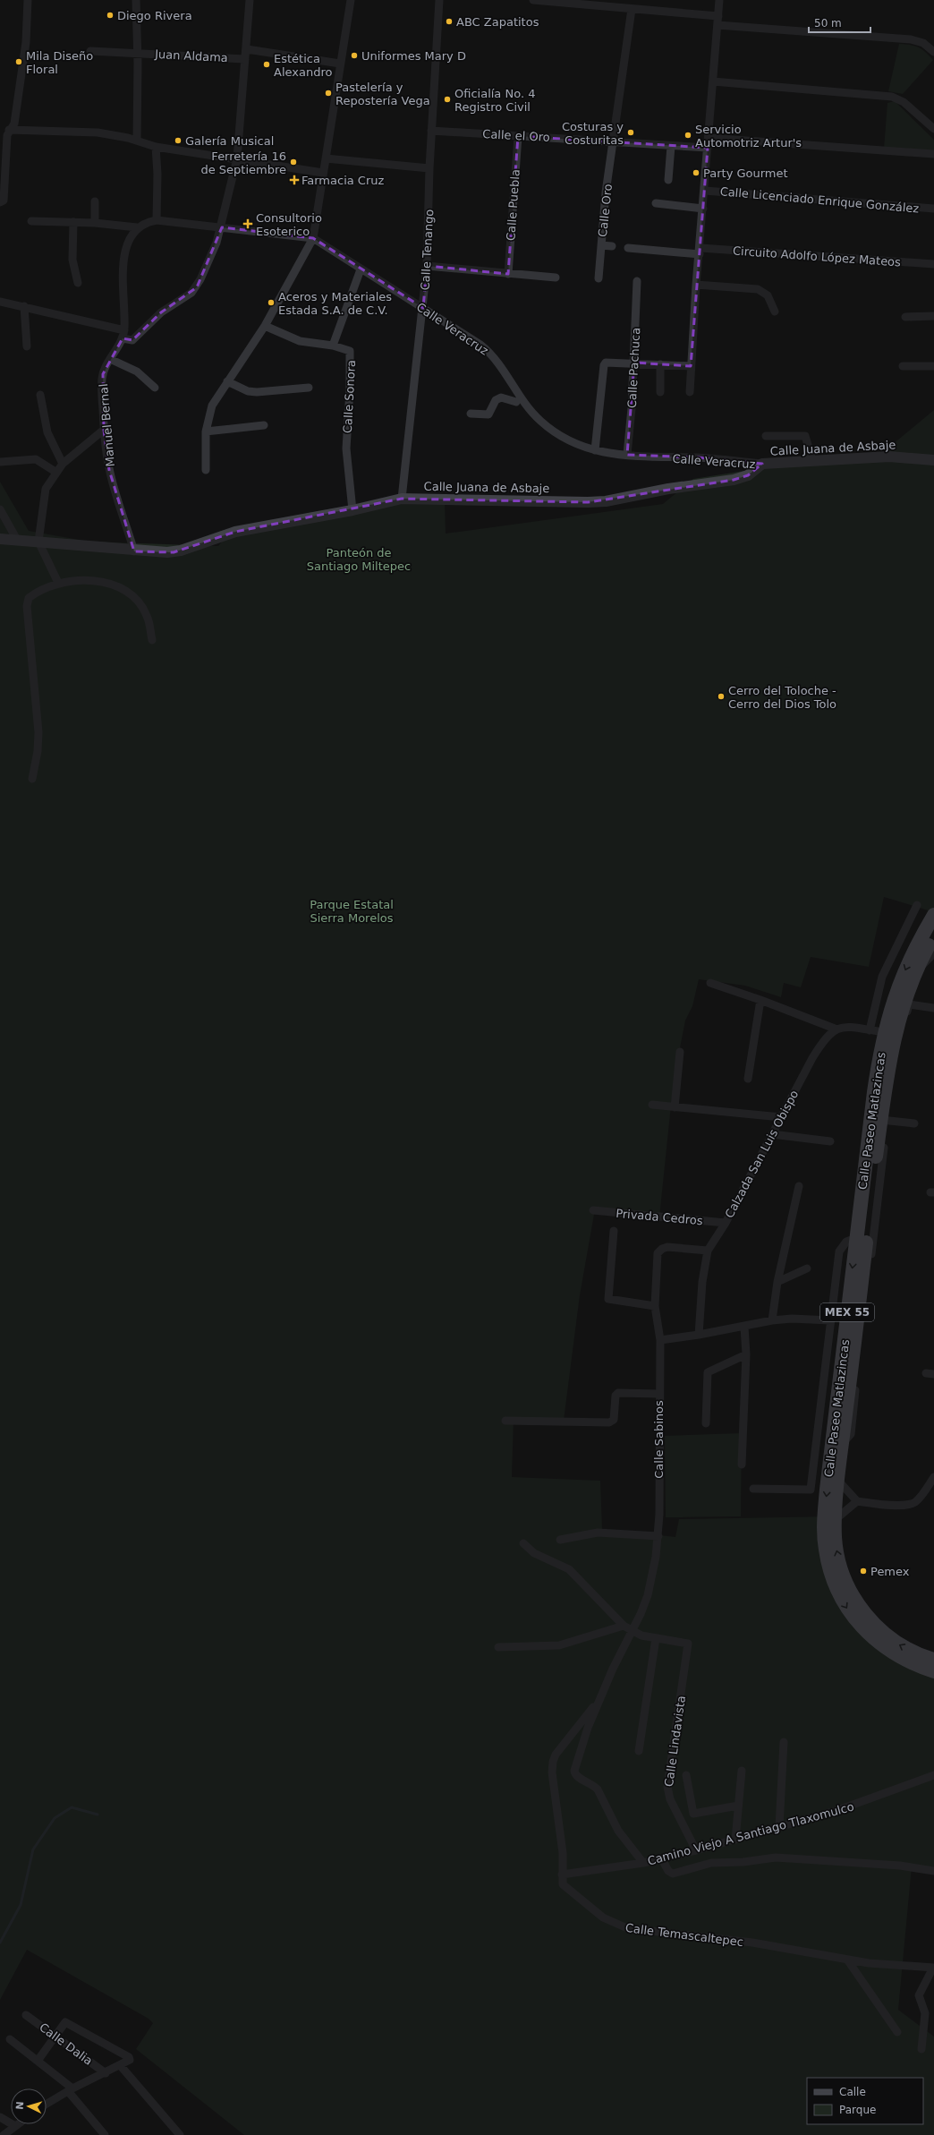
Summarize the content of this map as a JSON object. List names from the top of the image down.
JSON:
{
  "streets": {
    "highway": ["Calle Paseo Matlazincas", "MEX 55"],
    "street": [
      "Juan Aldama",
      "Calle el Oro",
      "Calle Licenciado Enrique González",
      "Calle Puebla",
      "Calle Oro",
      "Calle Tenango",
      "Circuito Adolfo López Mateos",
      "Calle Veracruz",
      "Calle Pachuca",
      "Calle Sonora",
      "Manuel Bernal",
      "Calle Juana de Asbaje",
      "Calzada San Luis Obispo",
      "Privada Cedros",
      "Calle Sabinos",
      "Calle Lindavista",
      "Camino Viejo A Santiago Tlaxomulco",
      "Calle Temascaltepec",
      "Calle Dalia"
    ]
  },
  "crossings": [
    ["Calle el Oro", "Calle Puebla"],
    ["Calle el Oro", "Calle Oro"],
    ["Calle el Oro", "Calle Tenango"],
    ["Calle Tenango", "Calle Veracruz"],
    ["Calle Tenango", "Calle Juana de Asbaje"],
    ["Calle Veracruz", "Calle Pachuca"],
    ["Calle Veracruz", "Calle Juana de Asbaje"],
    ["Calle Sonora", "Calle Juana de Asbaje"],
    ["Manuel Bernal", "Calle Juana de Asbaje"],
    ["Calzada San Luis Obispo", "Privada Cedros"],
    ["Calzada San Luis Obispo", "Calle Sabinos"],
    ["Calle Sabinos", "Camino Viejo A Santiago Tlaxomulco"],
    ["Calle Sabinos", "Calle Temascaltepec"],
    ["Calle Lindavista", "Camino Viejo A Santiago Tlaxomulco"],
    ["Camino Viejo A Santiago Tlaxomulco", "Calle Temascaltepec"]
  ],
  "parks": ["Panteón de Santiago Miltepec", "Parque Estatal Sierra Morelos"],
  "places": {
    "other": [
      "Diego Rivera",
      "ABC Zapatitos",
      "Uniformes Mary D",
      "Mila Diseño Floral",
      "Estética Alexandro",
      "Pastelería y Repostería Vega",
      "Oficialía No. 4 Registro Civil",
      "Costuras y Costuritas",
      "Servicio Automotriz Artur's",
      "Galería Musical",
      "Ferretería 16 de Septiembre",
      "Party Gourmet",
      "Aceros y Materiales Estada S.A. de C.V.",
      "Cerro del Toloche - Cerro del Dios Tolo",
      "Pemex"
    ],
    "health": ["Farmacia Cruz", "Consultorio Esoterico"]
  },
  "legend": ["Calle", "Parque"],
  "scale_bar": "50 m",
  "north": "left"
}
